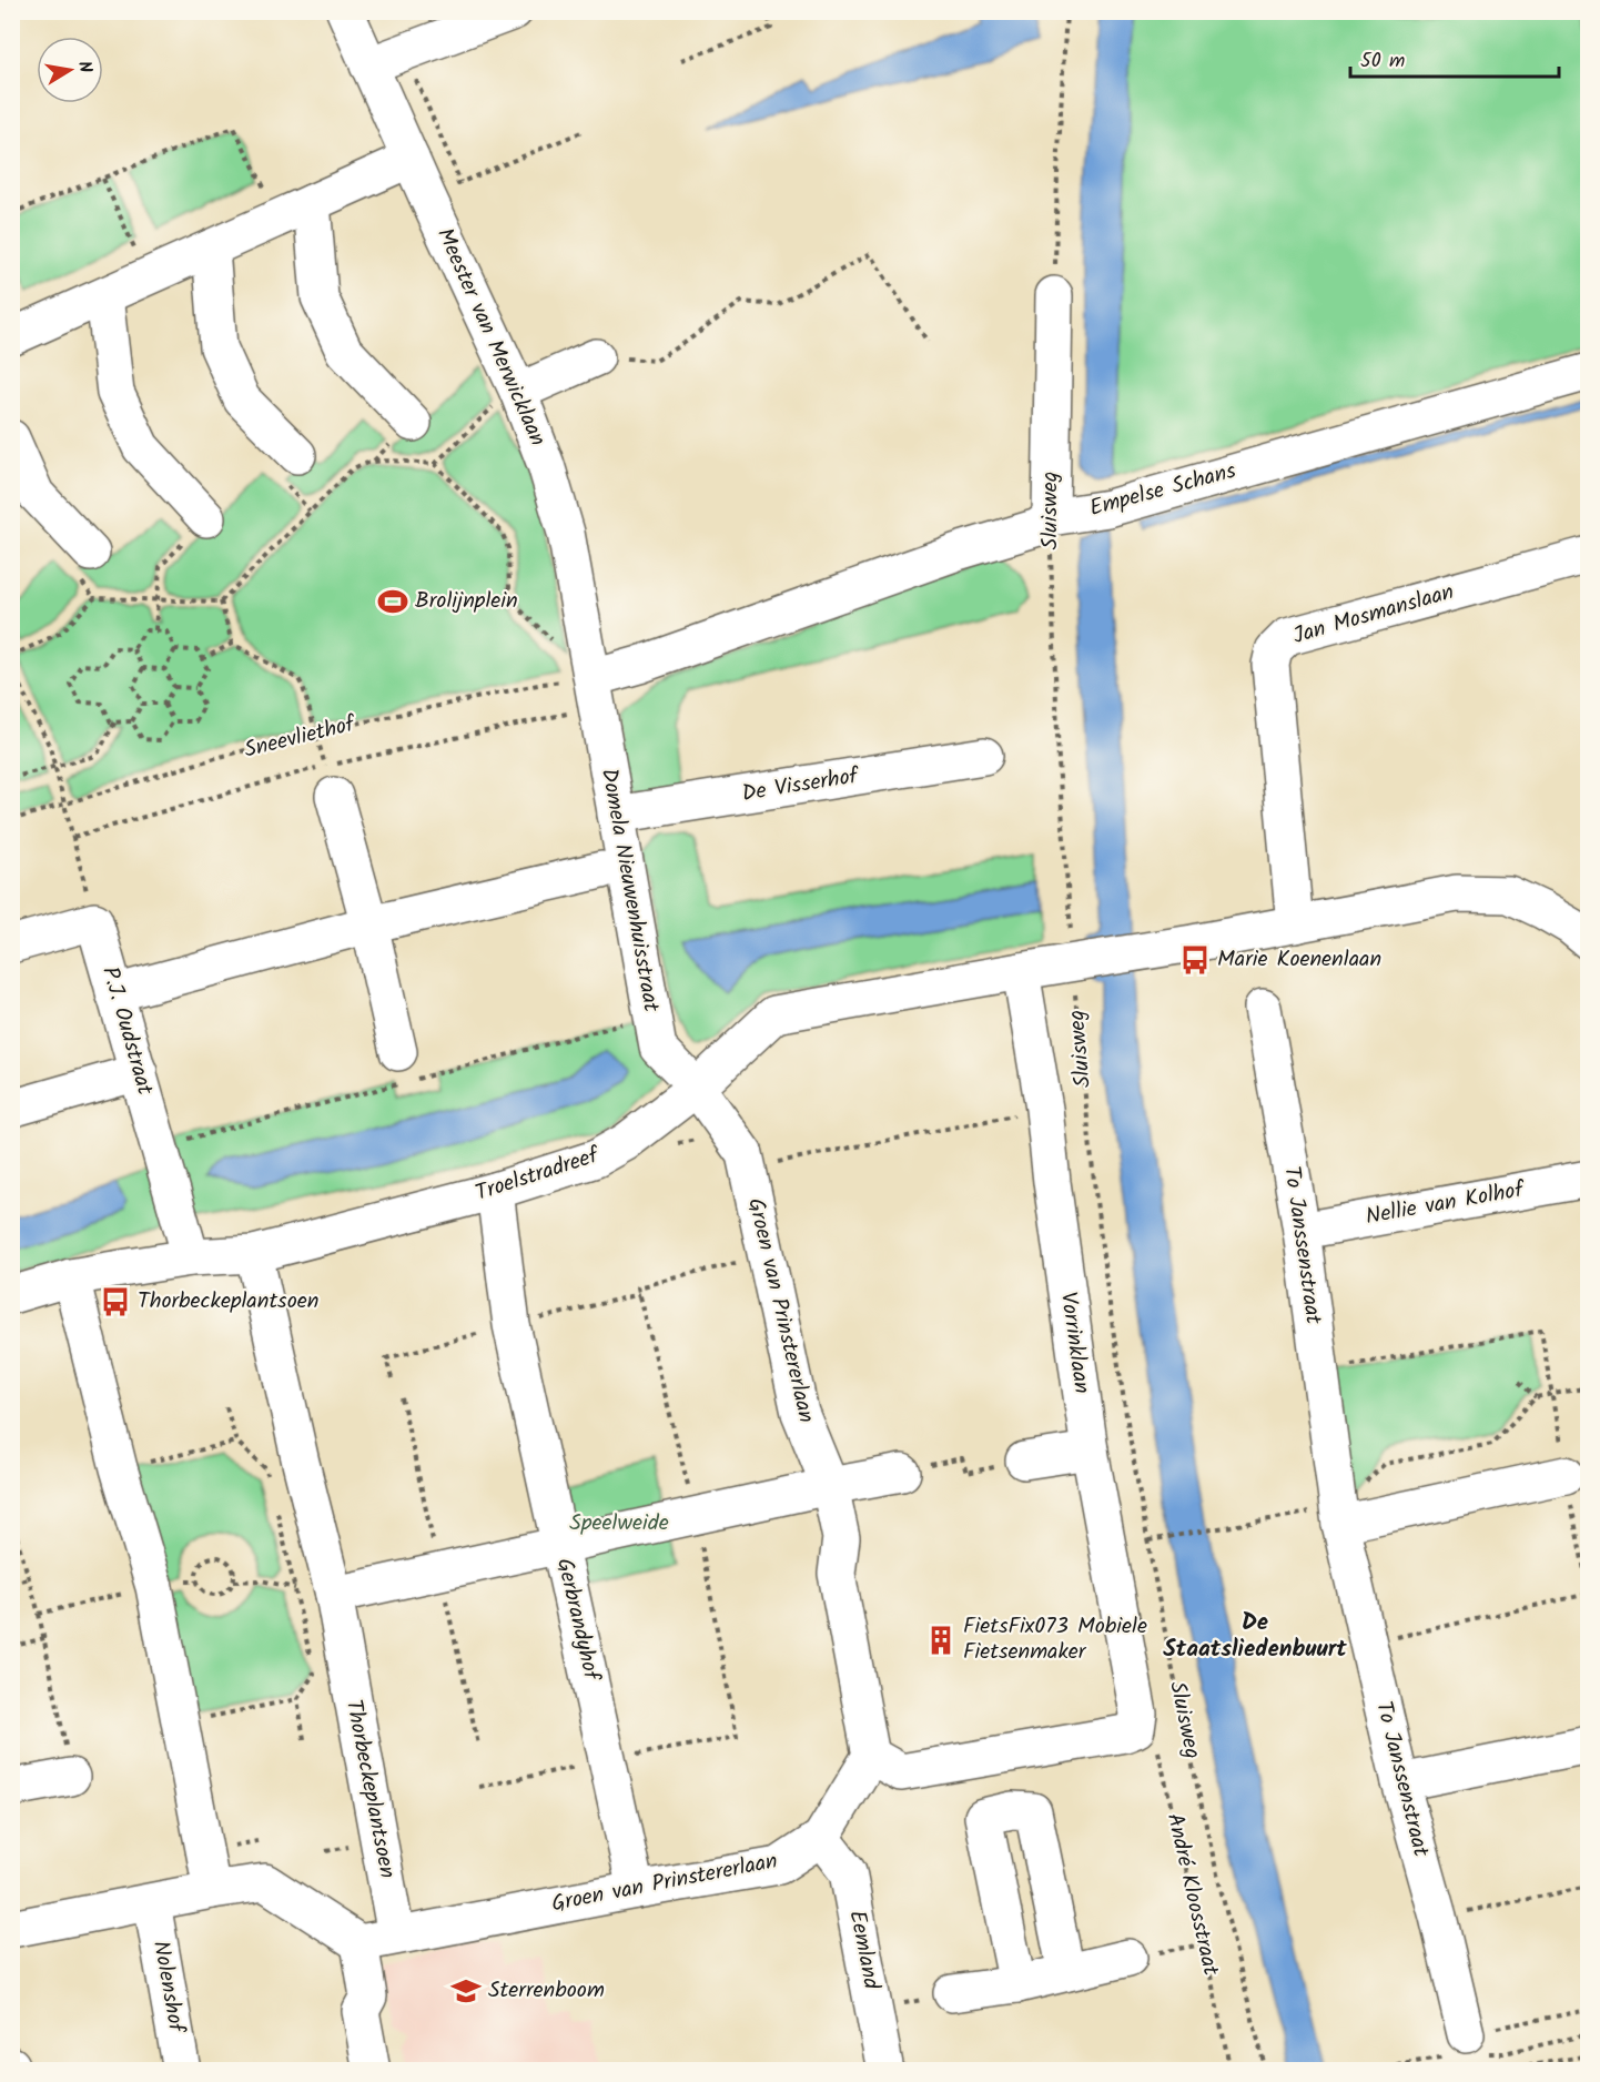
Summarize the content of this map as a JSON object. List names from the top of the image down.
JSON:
{
  "streets": {
    "street": [
      "Meester van Merwicklaan",
      "Empelse Schans",
      "Sluisweg",
      "Jan Mosmanslaan",
      "De Visserhof",
      "Domela Nieuwenhuisstraat",
      "P.J. Oudstraat",
      "Troelstradreef",
      "Nellie van Kolhof",
      "To Janssenstraat",
      "Groen van Prinstererlaan",
      "Vorrinklaan",
      "Gerbrandyhof",
      "Thorbeckeplantsoen",
      "Eemland",
      "Nolenshof"
    ],
    "path": ["Sneevliethof", "André Kloosstraat"]
  },
  "crossings": [
    ["Meester van Merwicklaan", "Empelse Schans"],
    ["Meester van Merwicklaan", "Sneevliethof"],
    ["Meester van Merwicklaan", "Domela Nieuwenhuisstraat"],
    ["Empelse Schans", "Sluisweg"],
    ["Empelse Schans", "Sneevliethof"],
    ["Empelse Schans", "Domela Nieuwenhuisstraat"],
    ["Sneevliethof", "Domela Nieuwenhuisstraat"],
    ["De Visserhof", "Domela Nieuwenhuisstraat"],
    ["Domela Nieuwenhuisstraat", "Troelstradreef"],
    ["Domela Nieuwenhuisstraat", "Groen van Prinstererlaan"],
    ["P.J. Oudstraat", "Troelstradreef"],
    ["Troelstradreef", "Groen van Prinstererlaan"],
    ["Troelstradreef", "Vorrinklaan"],
    ["Troelstradreef", "Gerbrandyhof"],
    ["Troelstradreef", "Thorbeckeplantsoen"],
    ["Nellie van Kolhof", "To Janssenstraat"],
    ["Groen van Prinstererlaan", "Gerbrandyhof"],
    ["Groen van Prinstererlaan", "Thorbeckeplantsoen"],
    ["Groen van Prinstererlaan", "Eemland"],
    ["Vorrinklaan", "André Kloosstraat"]
  ],
  "districts": ["De Staatsliedenbuurt"],
  "parks": ["Speelweide"],
  "places": {
    "sports": ["Brolijnplein"],
    "bus stop": ["Marie Koenenlaan", "Thorbeckeplantsoen"],
    "building": ["FietsFix073 Mobiele Fietsenmaker"],
    "school or university": ["Sterrenboom"]
  },
  "scale_bar": "50 m",
  "north": "right"
}
